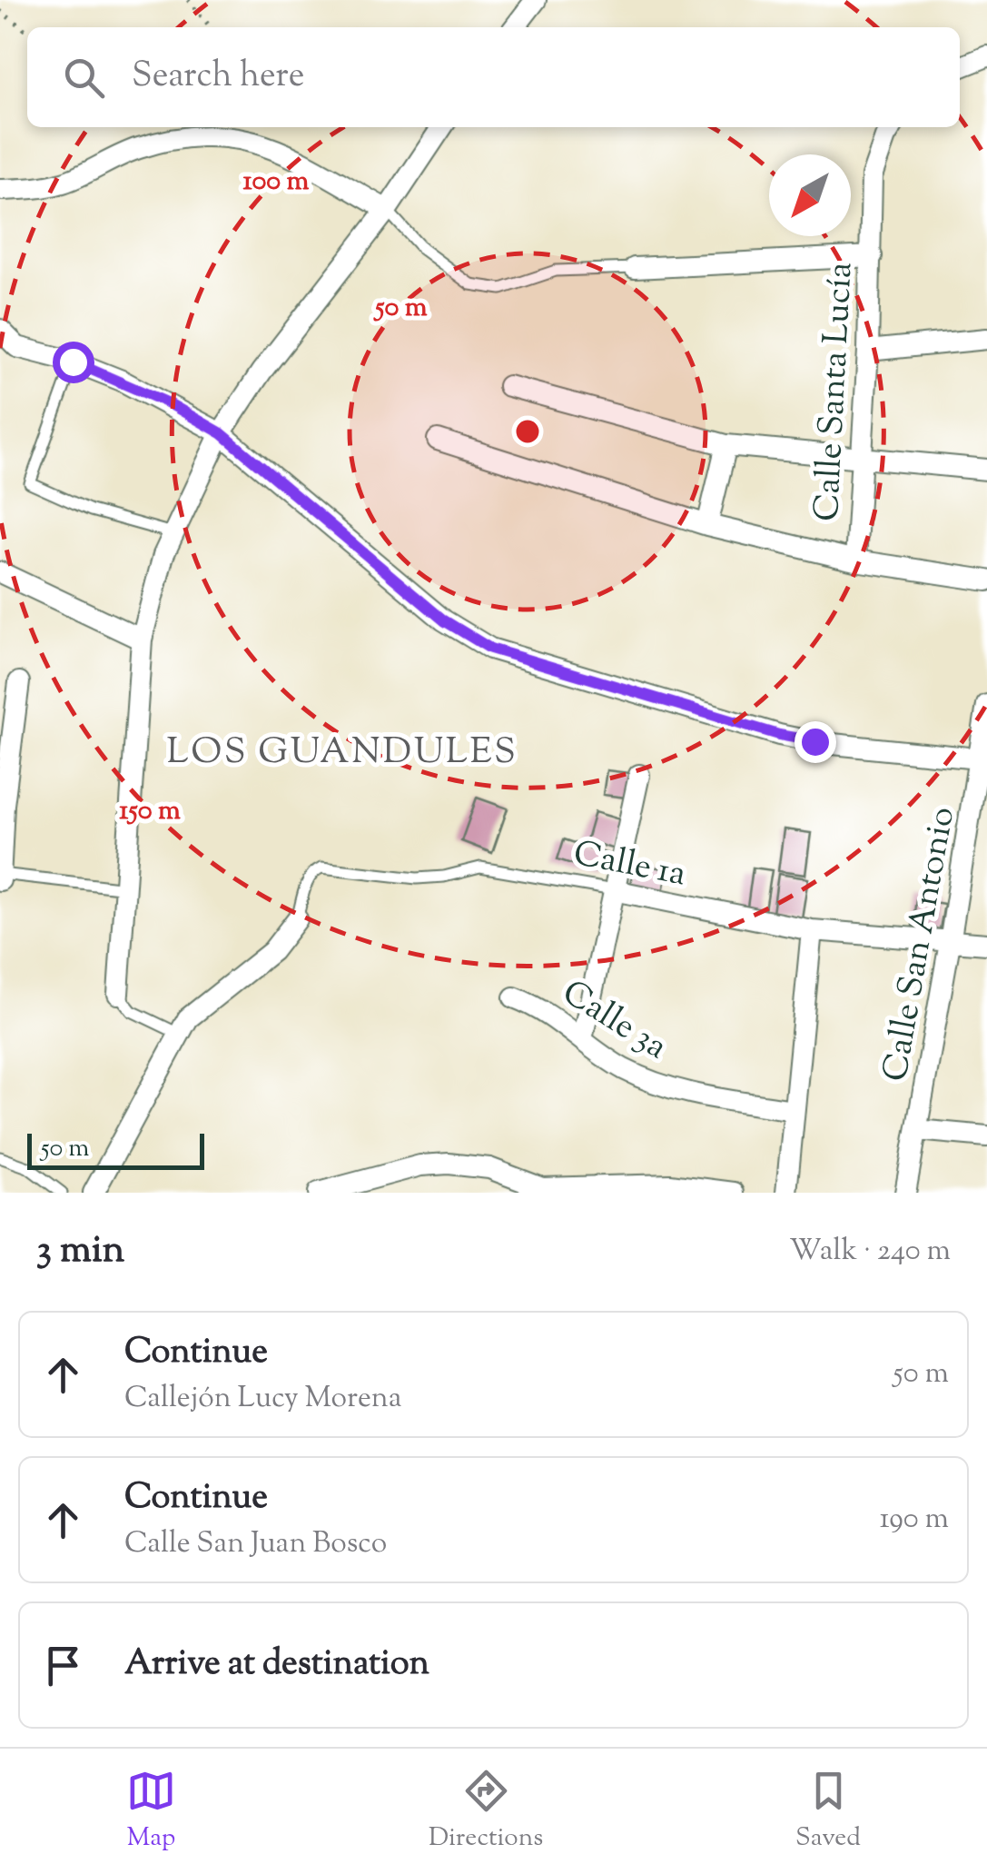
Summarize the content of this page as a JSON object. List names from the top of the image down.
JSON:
{
  "streets": {
    "street": [
      "Calle Santa Lucía",
      "Calle 1a",
      "Calle San Antonio",
      "Calle 3a"
    ]
  },
  "crossings": [
    ["Calle 1a", "Calle San Antonio"]
  ],
  "districts": ["LOS GUANDULES"],
  "scale_bar": "50 m",
  "north": "bottom left",
  "page": {
    "search": "Search here",
    "scale": "50 m",
    "heading": ["3 min", "Walk · 240 m"],
    "list": [
      ["Continue", "Callejón Lucy Morena", "50 m"],
      ["Continue", "Calle San Juan Bosco", "190 m"],
      "Arrive at destination"
    ],
    "nav": ["Map", "Directions", "Saved"]
  },
  "rings": ["100 m", "50 m", "150 m"]
}
